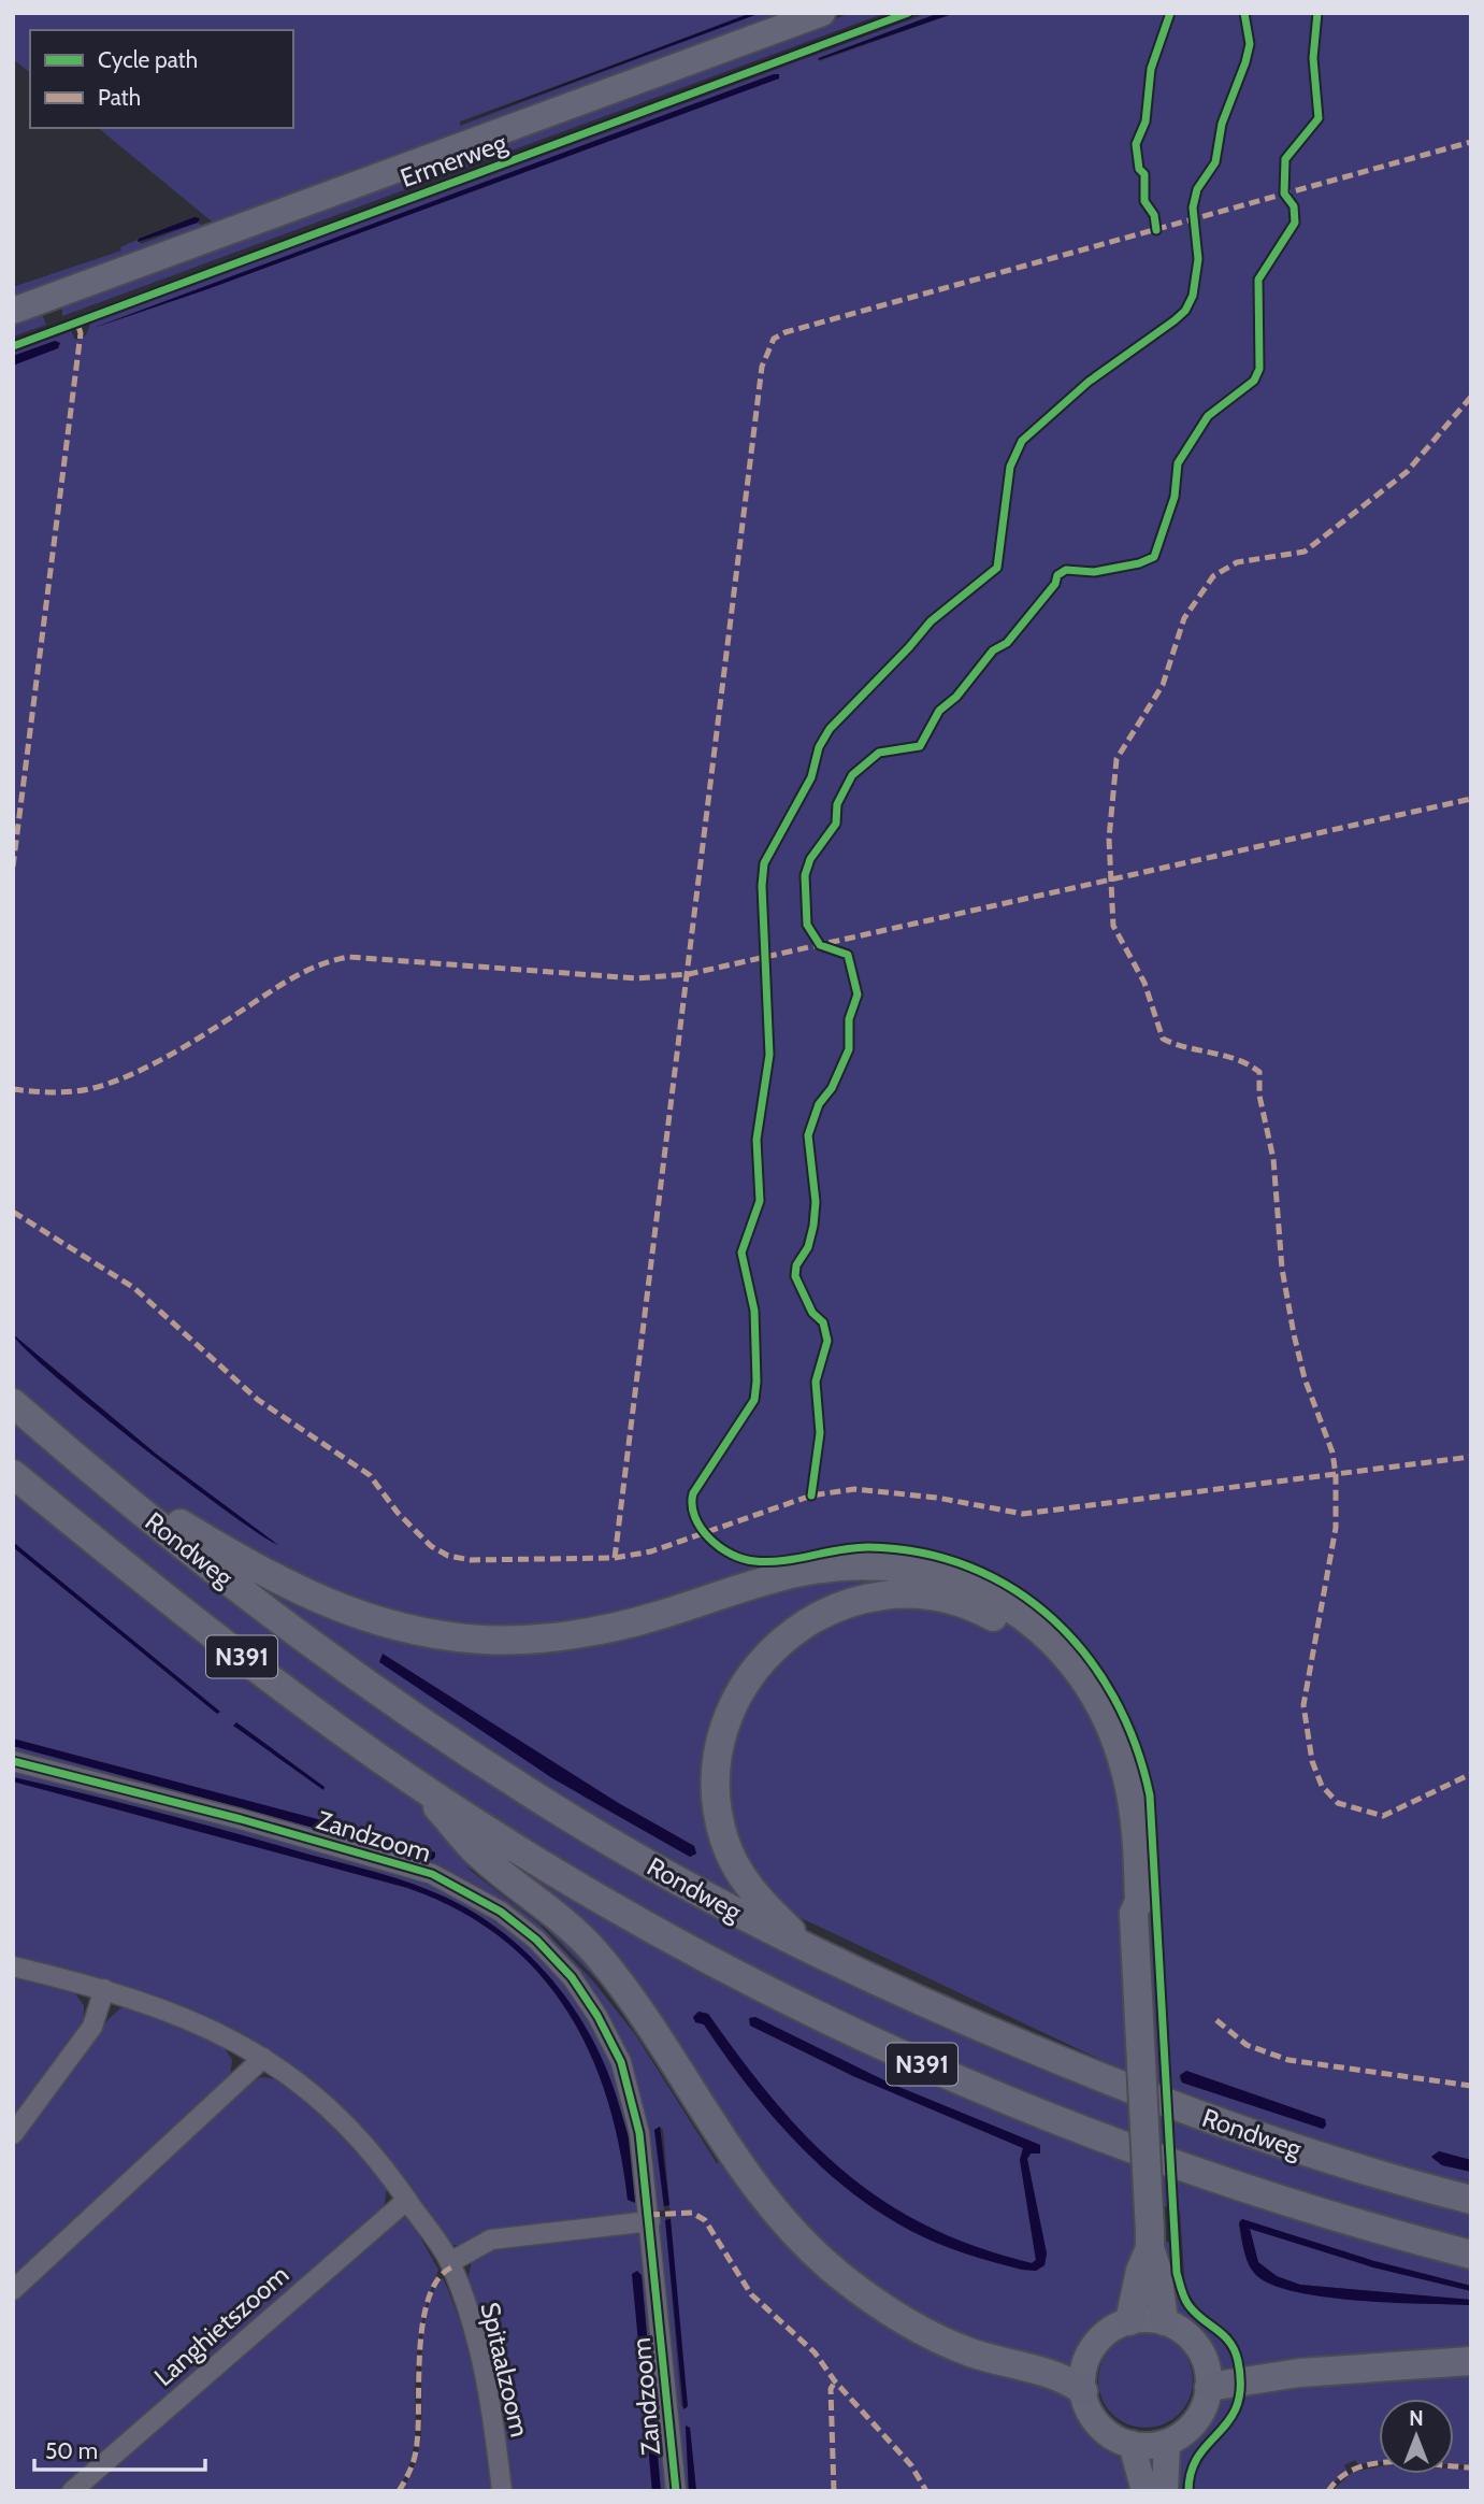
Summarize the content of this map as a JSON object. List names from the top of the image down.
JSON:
{
  "streets": {
    "main road": ["Rondweg", "N391"],
    "street": [
      "Ermerweg",
      "Zandzoom",
      "Langhietszoom",
      "Spitaalzoom"
    ]
  },
  "crossings": [
    ["Rondweg", "N391"]
  ],
  "legend": ["Cycle path", "Path"],
  "scale_bar": "50 m",
  "north": "top"
}
